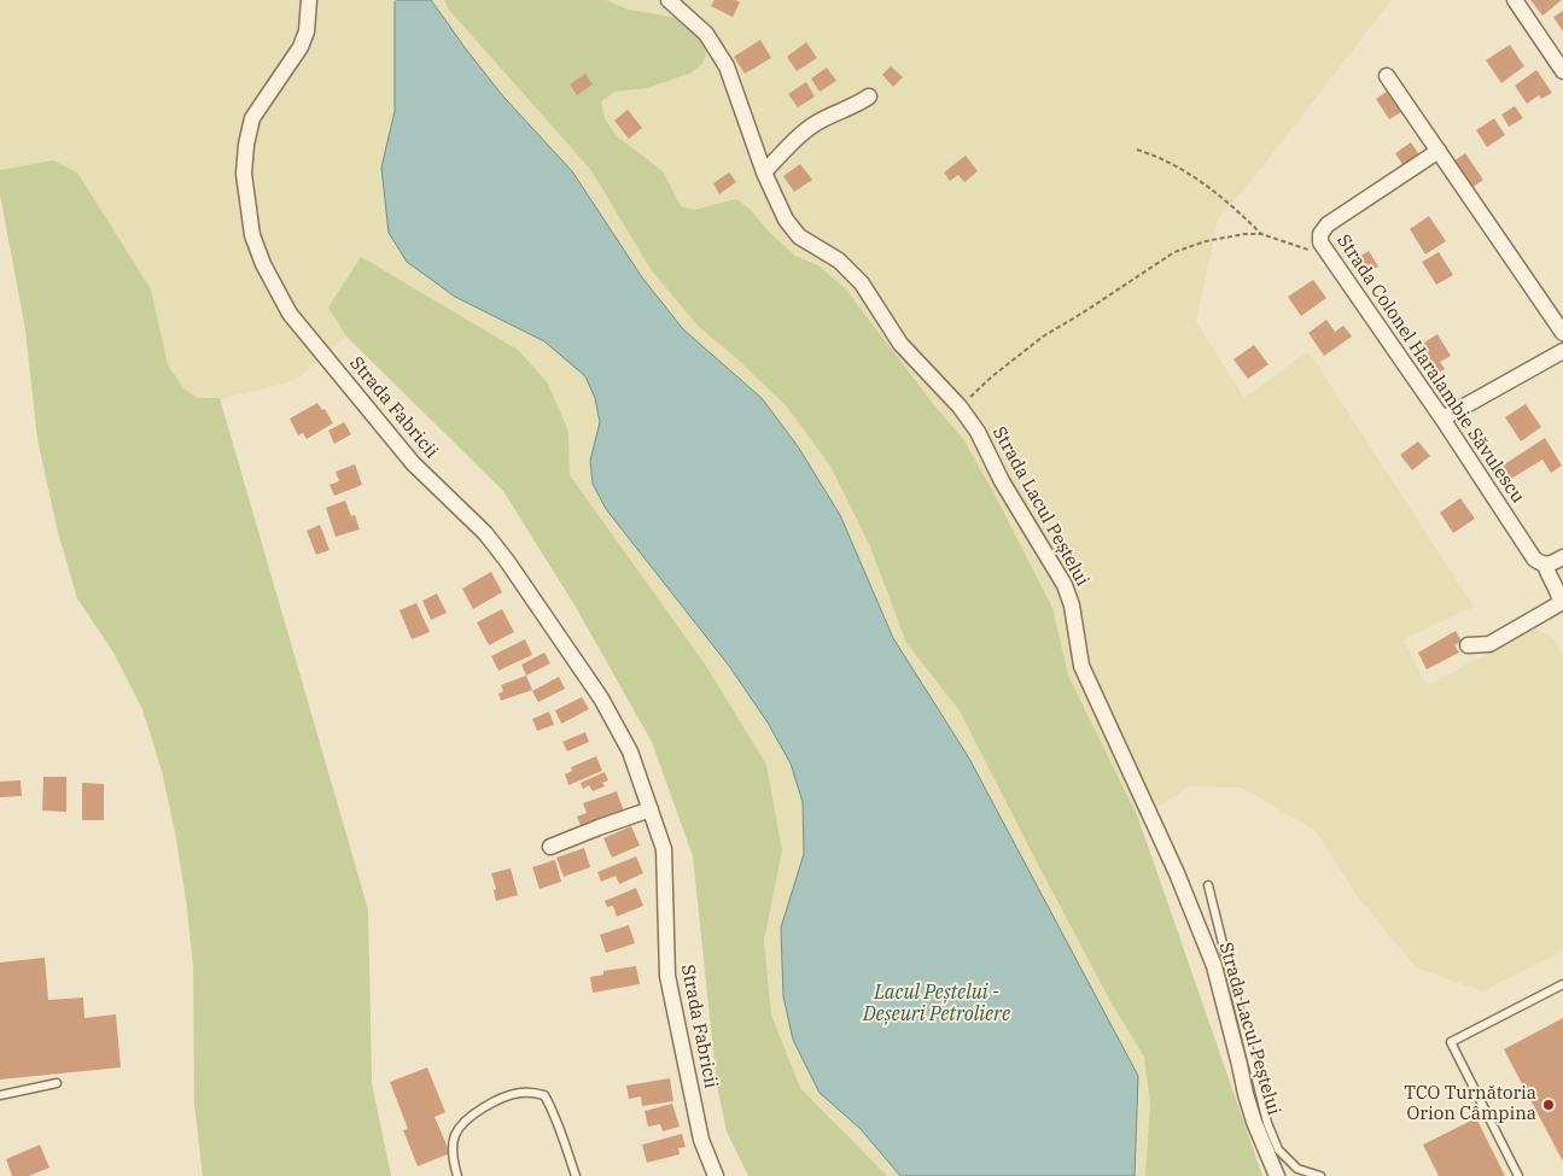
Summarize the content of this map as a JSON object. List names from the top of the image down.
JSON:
{
  "streets": {
    "street": ["Strada Colonel Haralambie Săvulescu", "Strada Fabricii", "Strada Lacul Peștelui"]
  },
  "water": ["Lacul Peștelui - Deșeuri Petroliere"],
  "places": ["TCO Turnătoria Orion Câmpina"]
}
